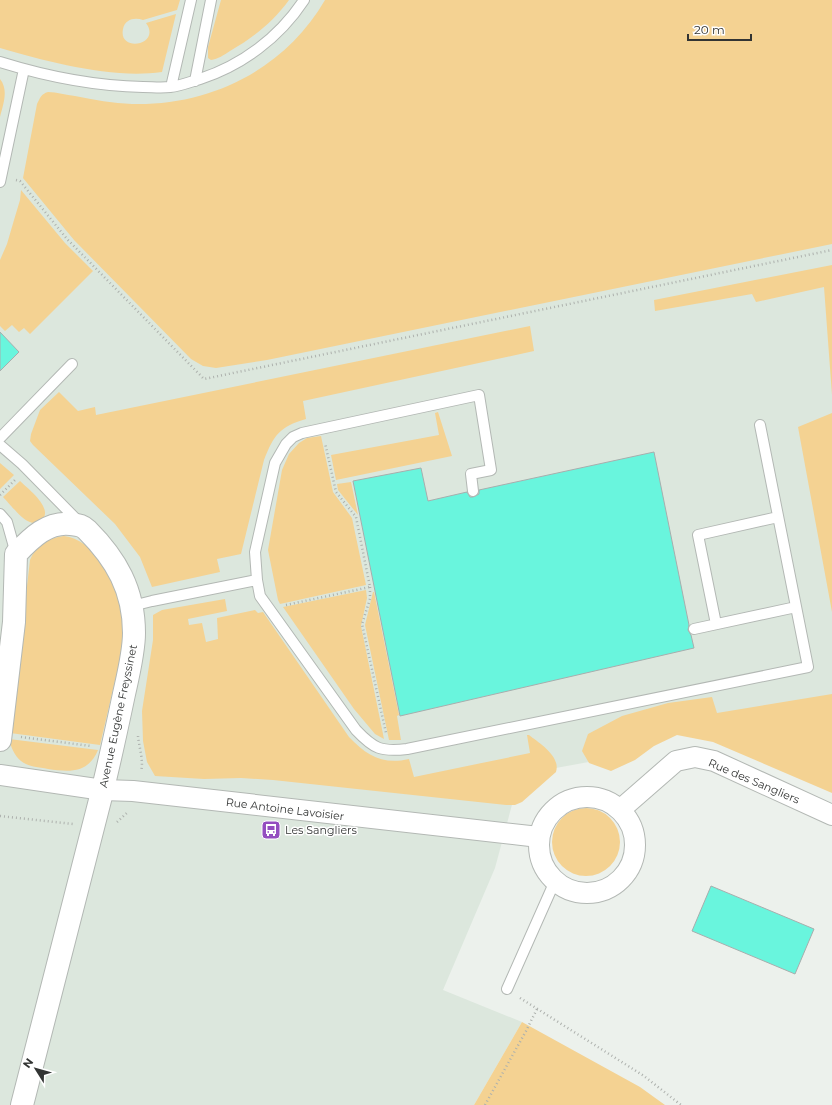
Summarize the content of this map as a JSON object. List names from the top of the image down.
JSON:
{
  "streets": {
    "street": ["Avenue Eugène Freyssinet", "Rue des Sangliers", "Rue Antoine Lavoisier"]
  },
  "crossings": [
    ["Avenue Eugène Freyssinet", "Rue Antoine Lavoisier"],
    ["Rue des Sangliers", "Rue Antoine Lavoisier"]
  ],
  "places": {
    "bus stop": ["Les Sangliers"]
  },
  "scale_bar": "20 m",
  "north": "top left"
}
